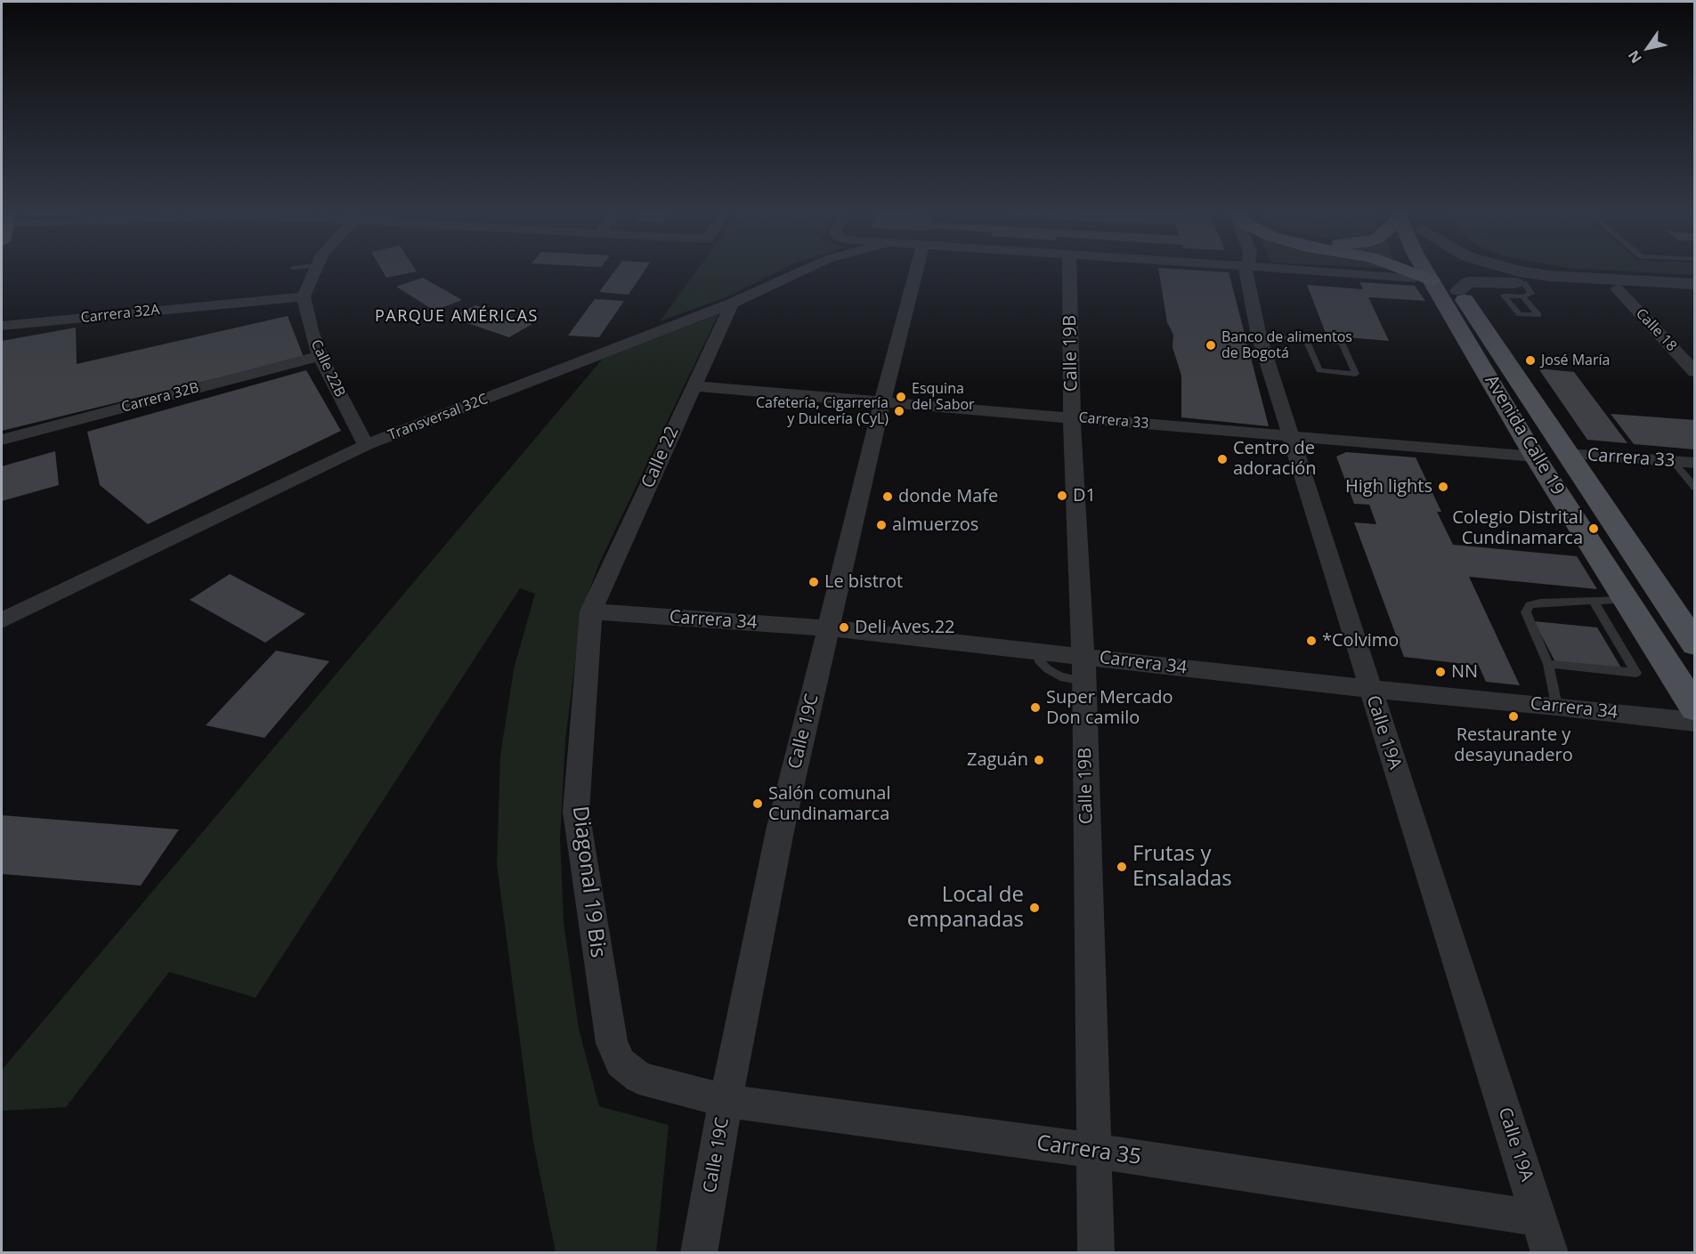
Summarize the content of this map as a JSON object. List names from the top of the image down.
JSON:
{
  "streets": {
    "main road": ["Avenida Calle 19"],
    "street": [
      "Carrera 32A",
      "Calle 18",
      "Calle 19B",
      "Calle 22B",
      "Carrera 32B",
      "Transversal 32C",
      "Carrera 33",
      "Calle 22",
      "Carrera 34",
      "Calle 19C",
      "Calle 19A",
      "Diagonal 19 Bis",
      "Carrera 35"
    ]
  },
  "crossings": [
    ["Carrera 32A", "Calle 22B"],
    ["Calle 19B", "Carrera 33"],
    ["Calle 19B", "Carrera 34"],
    ["Calle 19B", "Carrera 35"],
    ["Calle 22B", "Carrera 32B"],
    ["Calle 22B", "Transversal 32C"],
    ["Transversal 32C", "Calle 22"],
    ["Carrera 33", "Avenida Calle 19"],
    ["Carrera 33", "Calle 22"],
    ["Carrera 33", "Calle 19C"],
    ["Carrera 33", "Calle 19A"],
    ["Calle 22", "Carrera 34"],
    ["Calle 22", "Diagonal 19 Bis"],
    ["Carrera 34", "Calle 19C"],
    ["Carrera 34", "Calle 19A"],
    ["Carrera 34", "Diagonal 19 Bis"],
    ["Calle 19C", "Carrera 35"],
    ["Calle 19A", "Carrera 35"],
    ["Diagonal 19 Bis", "Carrera 35"]
  ],
  "districts": ["PARQUE AMÉRICAS"],
  "places": [
    "Banco de alimentos de Bogotá",
    "José María",
    "Esquina del Sabor",
    "Cafetería, Cigarrería y Dulcería (CyL)",
    "Centro de adoración",
    "High lights",
    "D1",
    "donde Mafe",
    "almuerzos",
    "Colegio Distrital Cundinamarca",
    "Le bistrot",
    "Deli Aves.22",
    "*Colvimo",
    "NN",
    "Super Mercado Don camilo",
    "Restaurante y desayunadero",
    "Zaguán",
    "Salón comunal Cundinamarca",
    "Frutas y Ensaladas",
    "Local de empanadas"
  ],
  "north": "bottom left"
}
